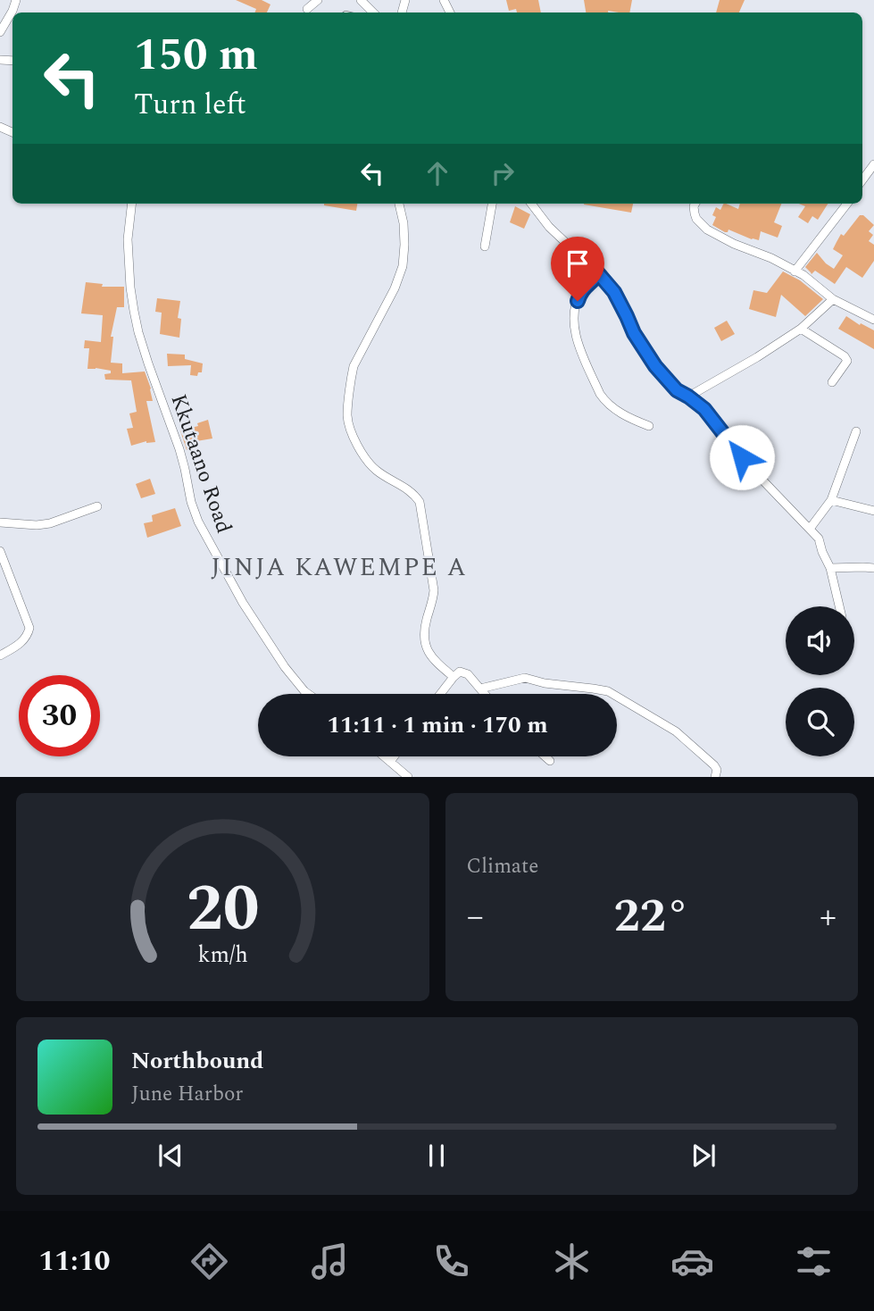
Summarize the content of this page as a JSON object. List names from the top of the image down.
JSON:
{
  "streets": {
    "street": ["Kkutaano Road"]
  },
  "districts": ["JINJA KAWEMPE A"],
  "page": {
    "turn": ["150 m", "Turn left"],
    "limit": "30",
    "trip": "11:11 · 1 min · 170 m",
    "tile": "Climate",
    "heat": ["−", "22°", "+"],
    "song": ["Northbound", "June Harbor"],
    "tabs": "11:10",
    "gauge": ["20", "km/h"]
  }
}
